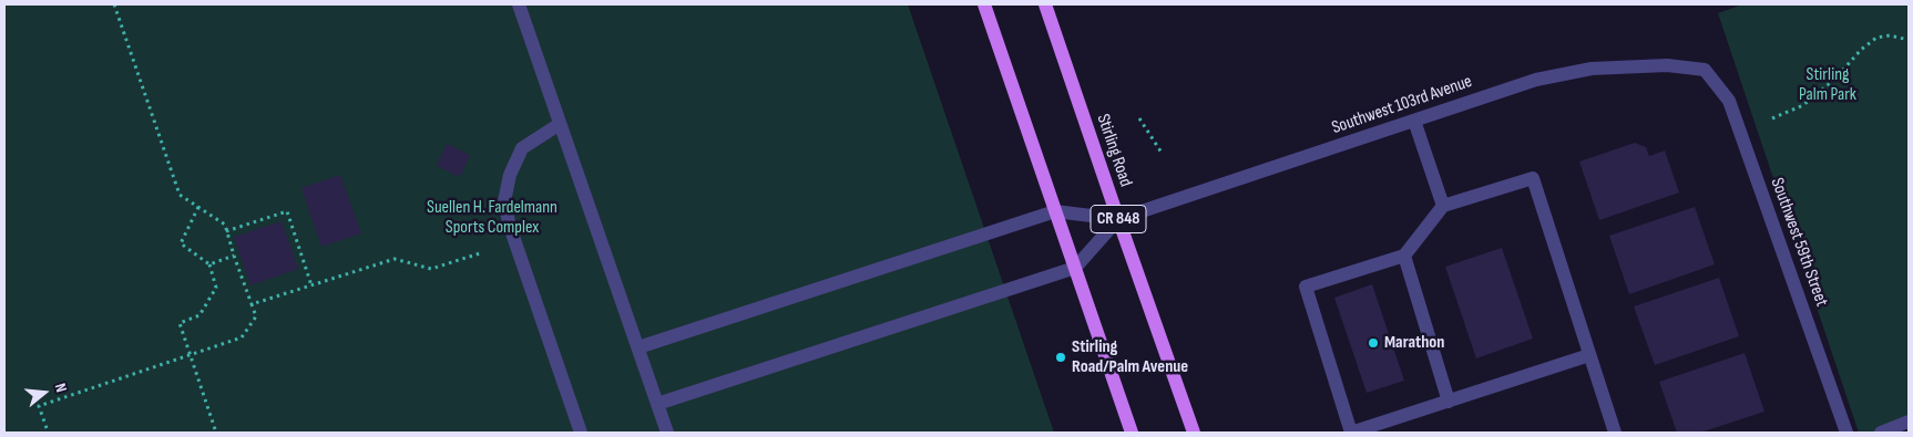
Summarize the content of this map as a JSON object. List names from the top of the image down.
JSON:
{
  "streets": {
    "main road": ["Stirling Road", "CR 848"],
    "street": ["Southwest 103rd Avenue", "Southwest 59th Street"]
  },
  "crossings": [
    ["Southwest 103rd Avenue", "Stirling Road"],
    ["Southwest 103rd Avenue", "Southwest 59th Street"]
  ],
  "parks": ["Stirling Palm Park", "Suellen H. Fardelmann Sports Complex"],
  "places": ["Marathon", "Stirling Road/Palm Avenue"],
  "north": "right"
}
